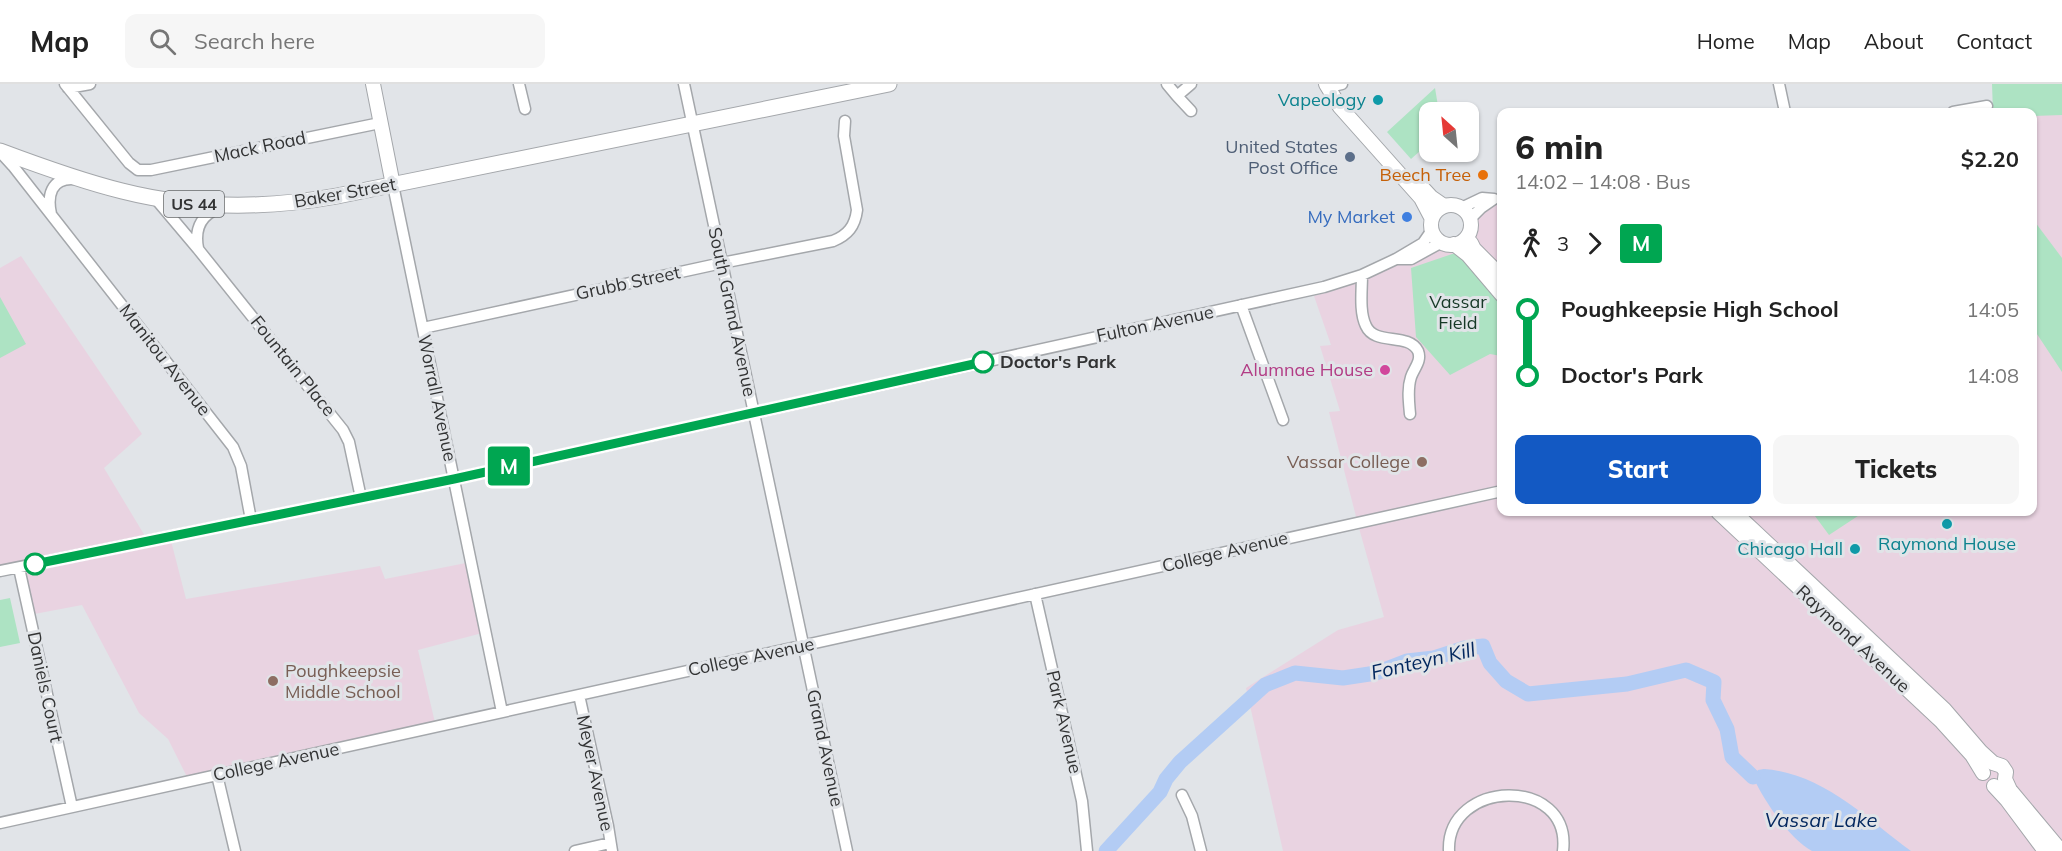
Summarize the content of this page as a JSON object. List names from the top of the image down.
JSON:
{
  "streets": {
    "highway": ["Baker Street", "US 44"],
    "main road": ["Worrall Avenue", "Raymond Avenue"],
    "street": [
      "Mack Road",
      "Grubb Street",
      "South Grand Avenue",
      "Fulton Avenue",
      "Manitou Avenue",
      "Fountain Place",
      "College Avenue",
      "Daniels Court",
      "Park Avenue",
      "Grand Avenue",
      "Meyer Avenue"
    ]
  },
  "crossings": [
    ["Mack Road", "Worrall Avenue"],
    ["Baker Street", "US 44"],
    ["Baker Street", "South Grand Avenue"],
    ["Baker Street", "Manitou Avenue"],
    ["Baker Street", "Fountain Place"],
    ["Baker Street", "Worrall Avenue"],
    ["US 44", "South Grand Avenue"],
    ["Grubb Street", "South Grand Avenue"],
    ["Grubb Street", "Worrall Avenue"],
    ["South Grand Avenue", "Fulton Avenue"],
    ["South Grand Avenue", "College Avenue"],
    ["South Grand Avenue", "Grand Avenue"],
    ["Fulton Avenue", "Manitou Avenue"],
    ["Fulton Avenue", "Fountain Place"],
    ["Fulton Avenue", "Worrall Avenue"],
    ["Fulton Avenue", "Daniels Court"],
    ["Worrall Avenue", "College Avenue"],
    ["College Avenue", "Daniels Court"],
    ["College Avenue", "Park Avenue"],
    ["College Avenue", "Grand Avenue"],
    ["College Avenue", "Meyer Avenue"]
  ],
  "water": ["Fonteyn Kill", "Vassar Lake"],
  "parks": ["Vassar Field"],
  "places": [
    "Vapeology",
    "United States Post Office",
    "Beech Tree",
    "My Market",
    "Doctor's Park",
    "Alumnae House",
    "Vassar College",
    "Raymond House",
    "Chicago Hall",
    "Poughkeepsie Middle School"
  ],
  "lines": ["bus line M"],
  "north": "top left",
  "page": {
    "header": "Map",
    "search": "Search here",
    "nav": [
      "Home",
      "Map",
      "About",
      "Contact"
    ],
    "on_map": "M",
    "heading": ["6 min", "14:02 – 14:08 · Bus", "$2.20"],
    "legs": ["3", "M"],
    "list": [
      {
        "name": "Poughkeepsie High School",
        "value": "14:05"
      },
      {
        "name": "Doctor's Park",
        "value": "14:08"
      }
    ],
    "buttons": ["Start", "Tickets"]
  }
}
